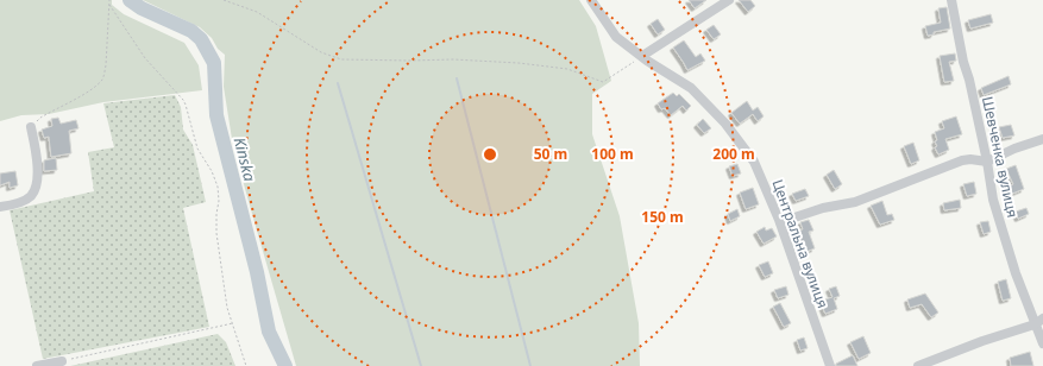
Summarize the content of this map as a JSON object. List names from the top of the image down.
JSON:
{
  "streets": {
    "street": ["Шевченка вулиця", "Центральна вулиця"]
  },
  "water": ["Kinska"],
  "rings": [
    "50 m",
    "100 m",
    "200 m",
    "150 m"
  ]
}
